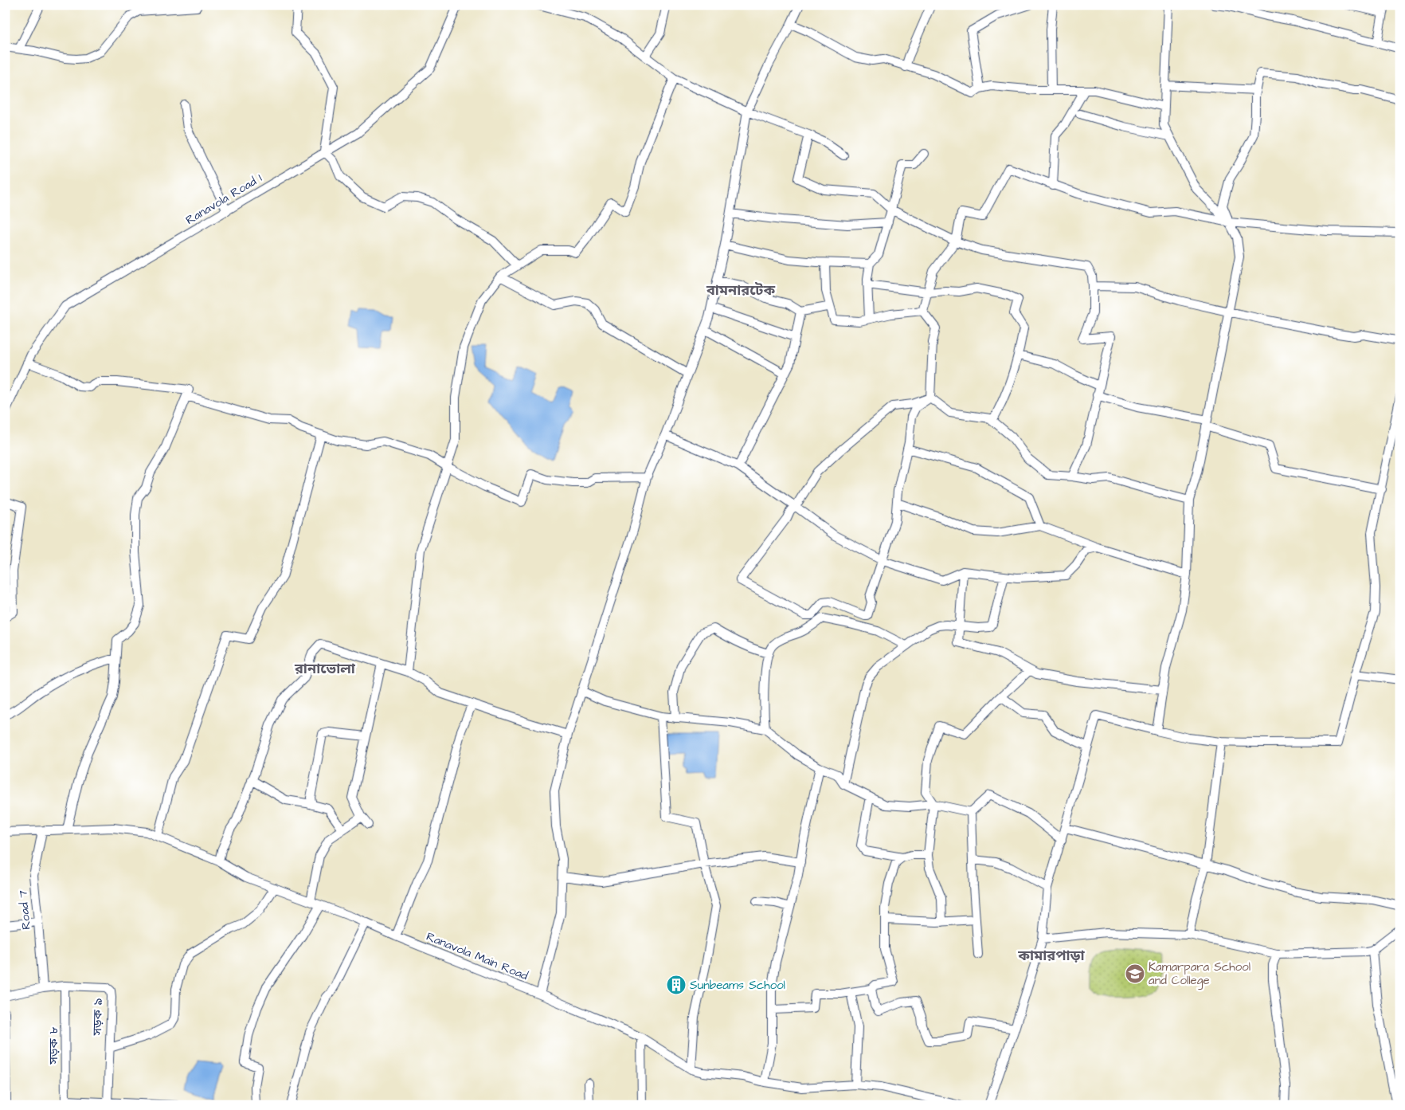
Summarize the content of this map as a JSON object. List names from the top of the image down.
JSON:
{
  "streets": {
    "street": [
      "Ranavola Road 1",
      "Road 7",
      "Ranavola Main Road",
      "সড়ক ৯",
      "সড়ক ৮"
    ]
  },
  "crossings": [
    ["Road 7", "Ranavola Main Road"],
    ["Road 7", "সড়ক ৯"],
    ["সড়ক ৯", "সড়ক ৮"]
  ],
  "districts": ["বামনারটেক", "রানাভোলা", "কামারপাড়া"],
  "places": {
    "school or university": ["Kamarpara School and College"],
    "building": ["Sunbeams School"]
  }
}
